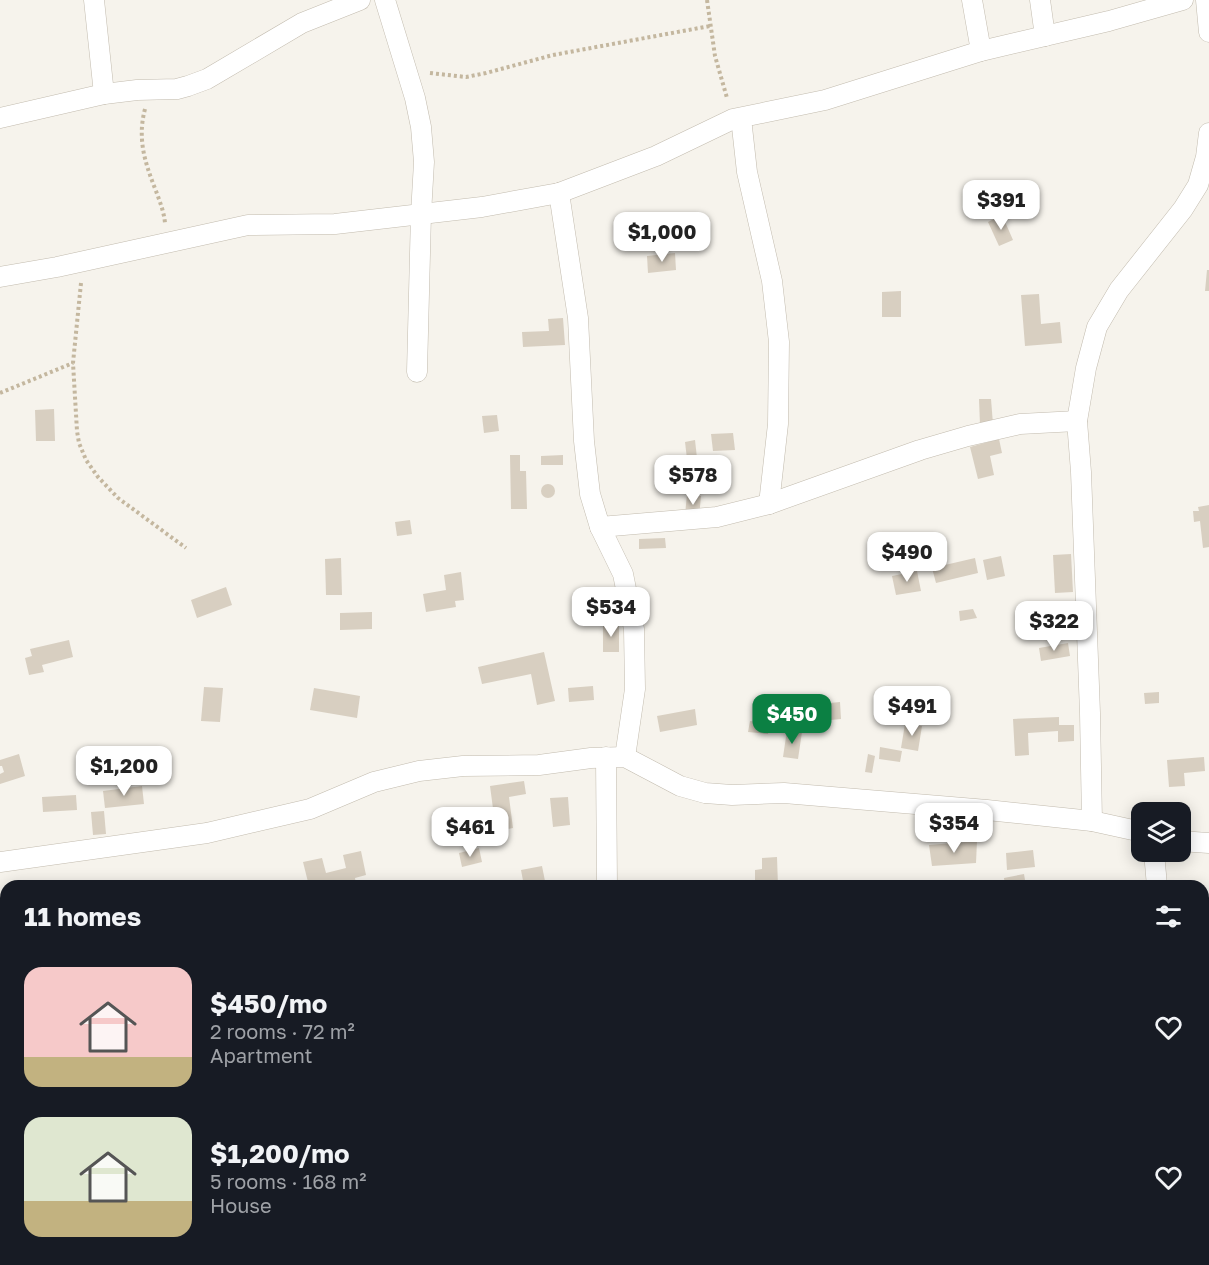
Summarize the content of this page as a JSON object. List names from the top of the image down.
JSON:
{
  "page": {
    "price": [
      "$391",
      "$1,000",
      "$578",
      "$490",
      "$534",
      "$322",
      "$491",
      "$450",
      "$1,200",
      "$354",
      "$461"
    ],
    "heading": "11 homes",
    "list": [
      {
        "name": "$450/mo",
        "note": "2 rooms · 72 m² · Apartment"
      },
      {
        "name": "$1,200/mo",
        "note": "5 rooms · 168 m² · House"
      }
    ]
  }
}
